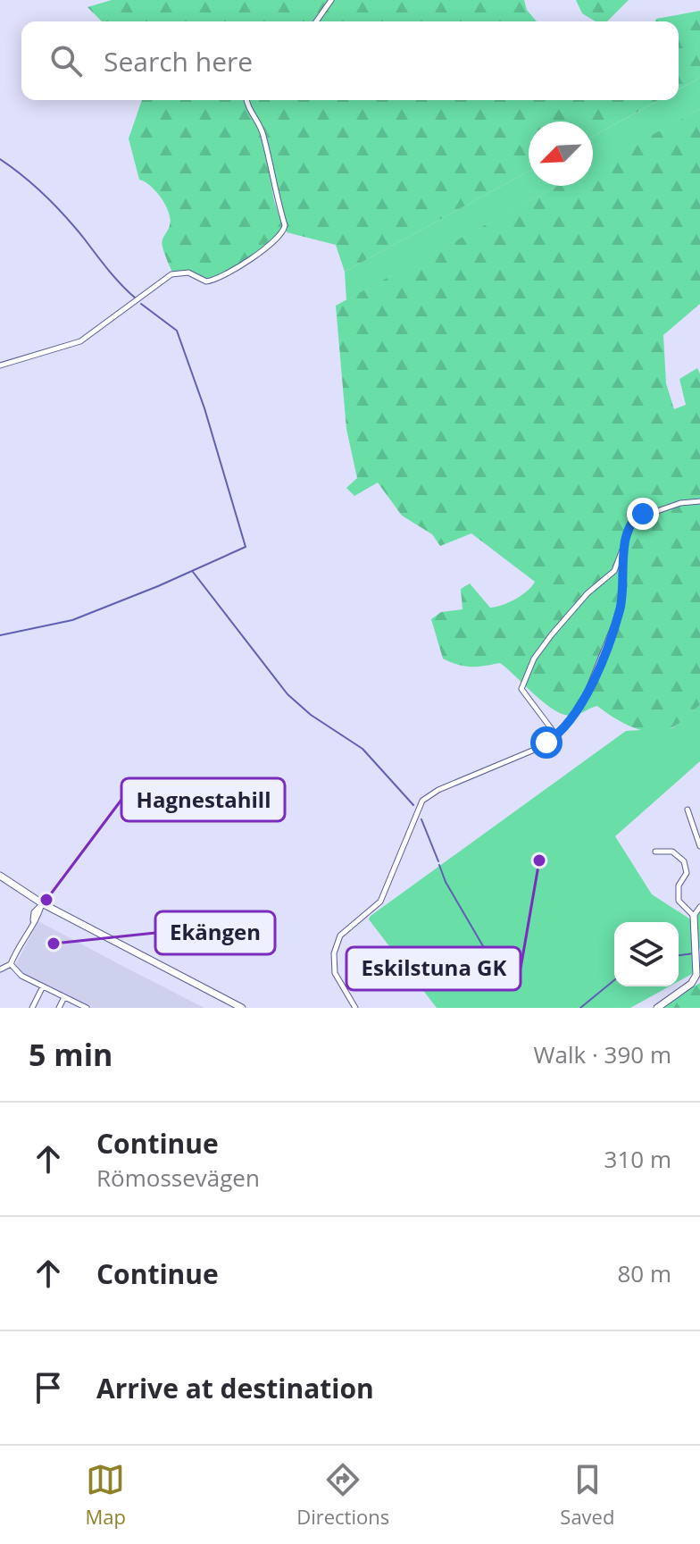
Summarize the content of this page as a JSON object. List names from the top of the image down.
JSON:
{
  "places": ["Eskilstuna GK", "Hagnestahill", "Ekängen"],
  "north": "bottom left",
  "page": {
    "search": "Search here",
    "heading": ["5 min", "Walk · 390 m"],
    "list": [
      ["Continue", "Römossevägen", "310 m"],
      ["Continue", "80 m"],
      "Arrive at destination"
    ],
    "nav": ["Map", "Directions", "Saved"]
  }
}
